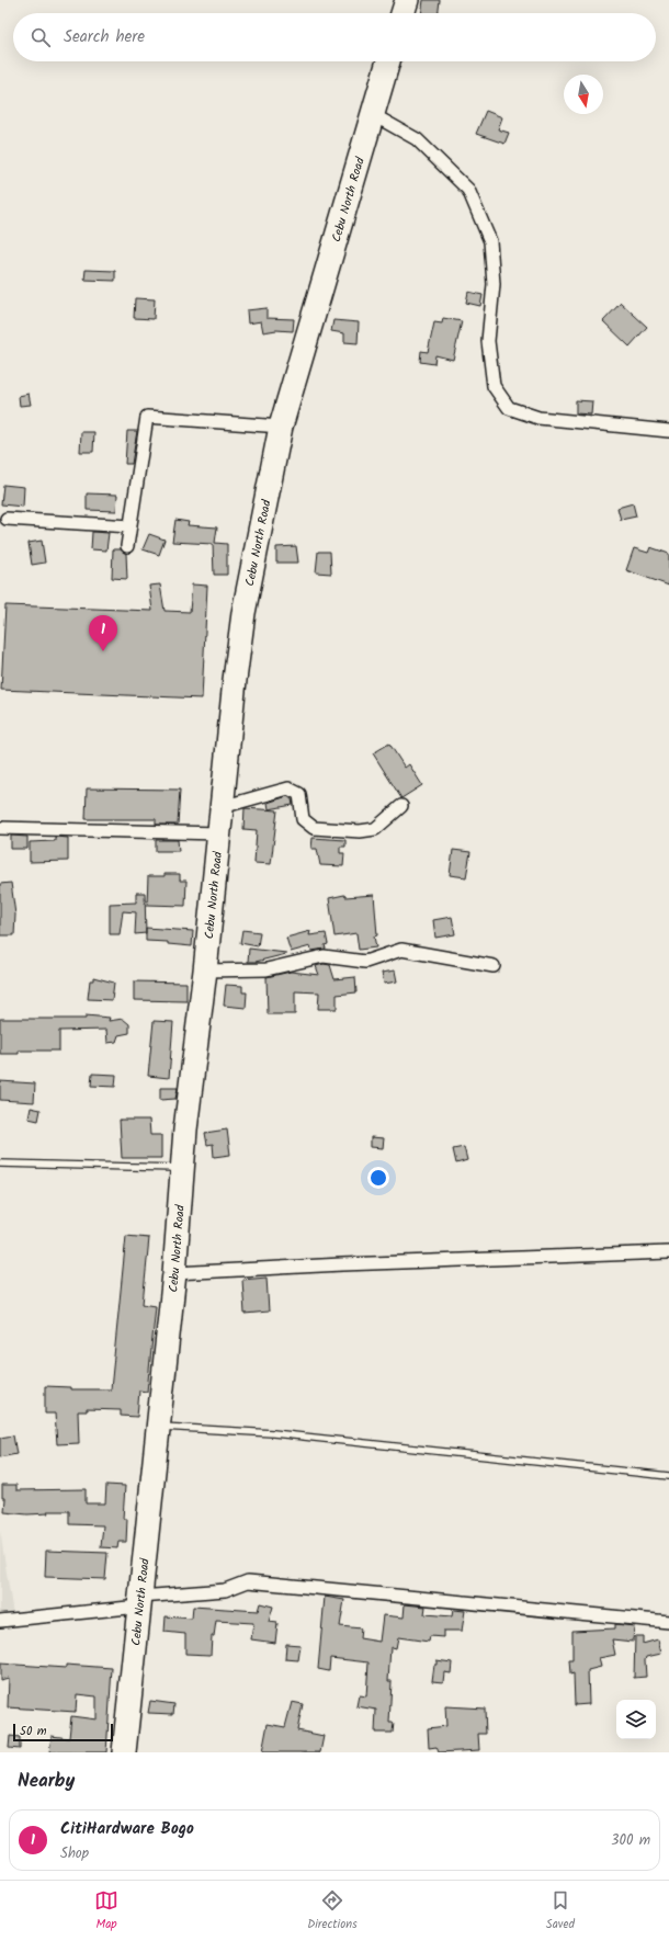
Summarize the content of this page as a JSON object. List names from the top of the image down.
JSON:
{
  "streets": {
    "highway": ["Cebu North Road"]
  },
  "scale_bar": "50 m",
  "north": "bottom",
  "page": {
    "search": "Search here",
    "pins": "1",
    "scale": "50 m",
    "heading": "Nearby",
    "list": [
      {
        "mark": "1",
        "name": "CitiHardware Bogo",
        "note": "Shop",
        "value": "300 m"
      }
    ],
    "nav": ["Map", "Directions", "Saved"]
  }
}
